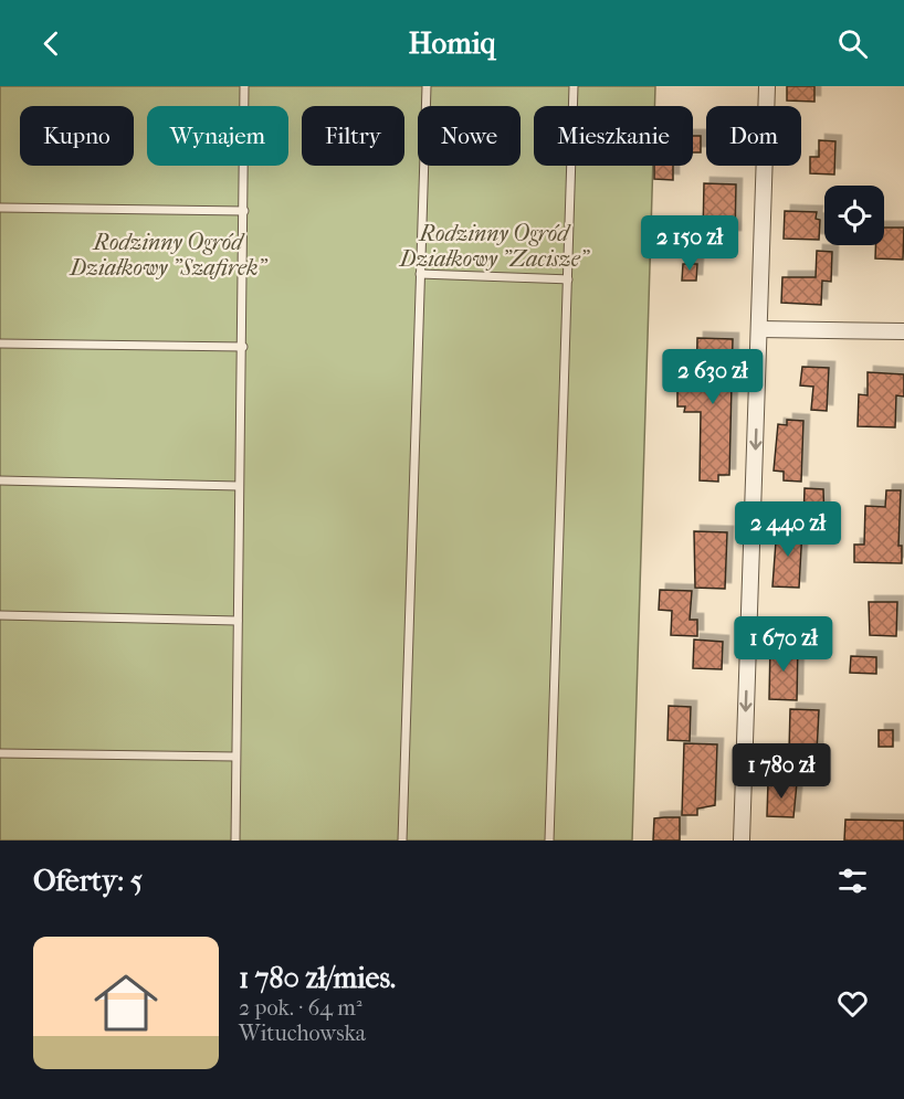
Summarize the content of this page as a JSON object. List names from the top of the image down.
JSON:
{
  "parks": ["Rodzinny Ogród Działkowy \"Zacisze\"", "Rodzinny Ogród Działkowy \"Szafirek\""],
  "page": {
    "header": "Homiq",
    "chip": [
      "Kupno",
      "Wynajem",
      "Filtry",
      "Nowe",
      "Mieszkanie",
      "Dom"
    ],
    "price": [
      "2 150 zł",
      "2 630 zł",
      "2 440 zł",
      "1 670 zł",
      "1 780 zł"
    ],
    "heading": "Oferty: 5",
    "list": [
      {
        "name": "1 780 zł/mies.",
        "note": "2 pok. · 64 m² · Wituchowska"
      }
    ]
  }
}
